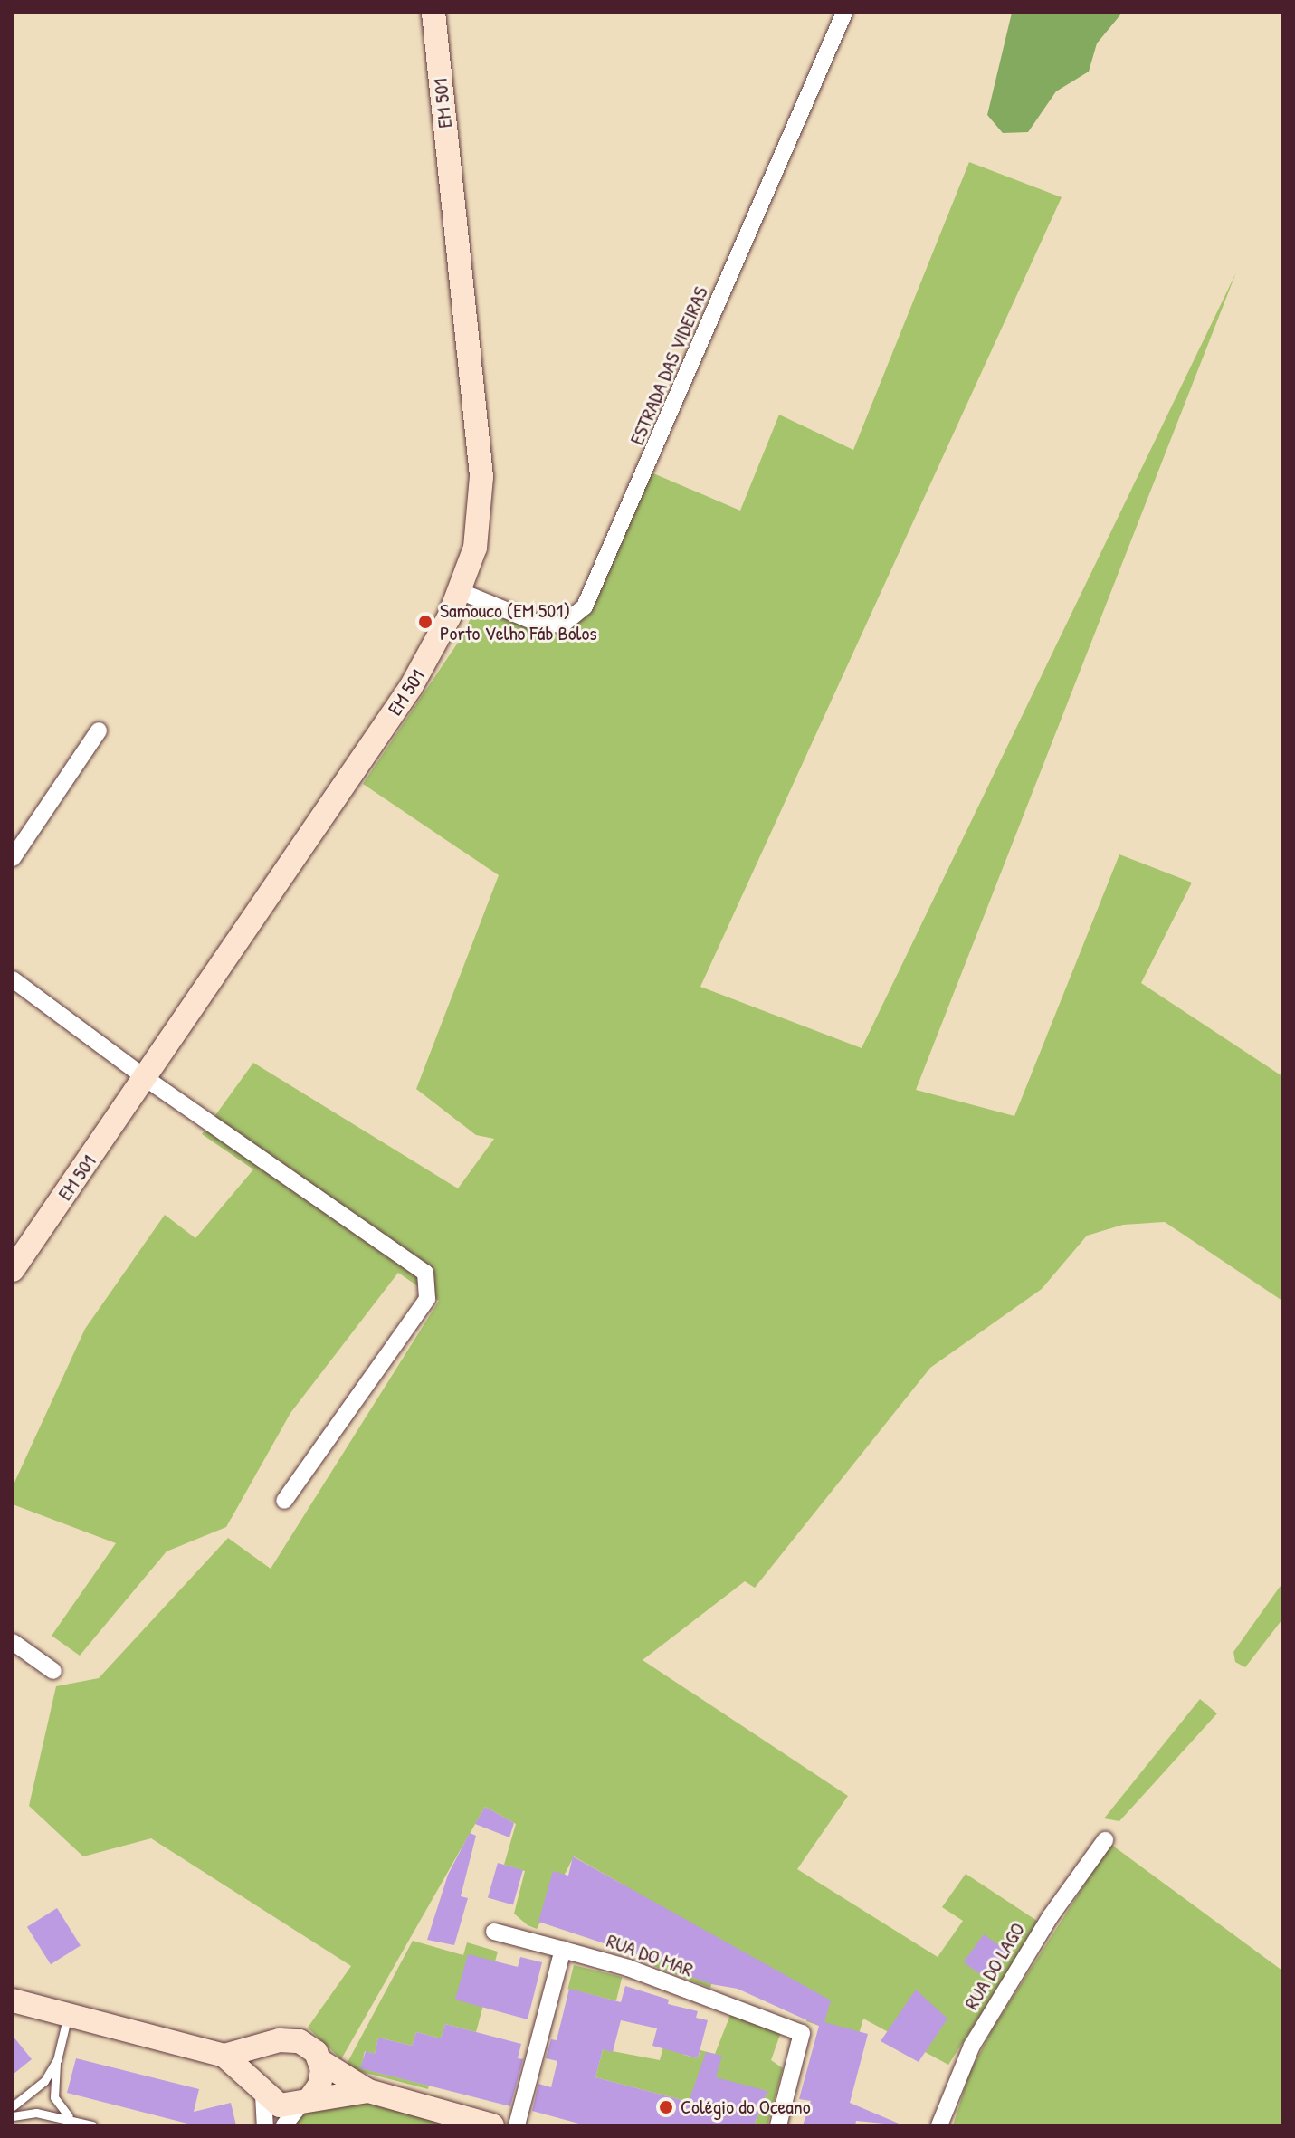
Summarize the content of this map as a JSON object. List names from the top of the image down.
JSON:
{
  "streets": {
    "main road": ["EM 501"],
    "street": ["ESTRADA DAS VIDEIRAS", "RUA DO MAR", "RUA DO LAGO"]
  },
  "crossings": [
    ["EM 501", "ESTRADA DAS VIDEIRAS"]
  ],
  "places": ["Samouco (EM 501) Porto Velho Fáb Bolos", "Colégio do Oceano"]
}
